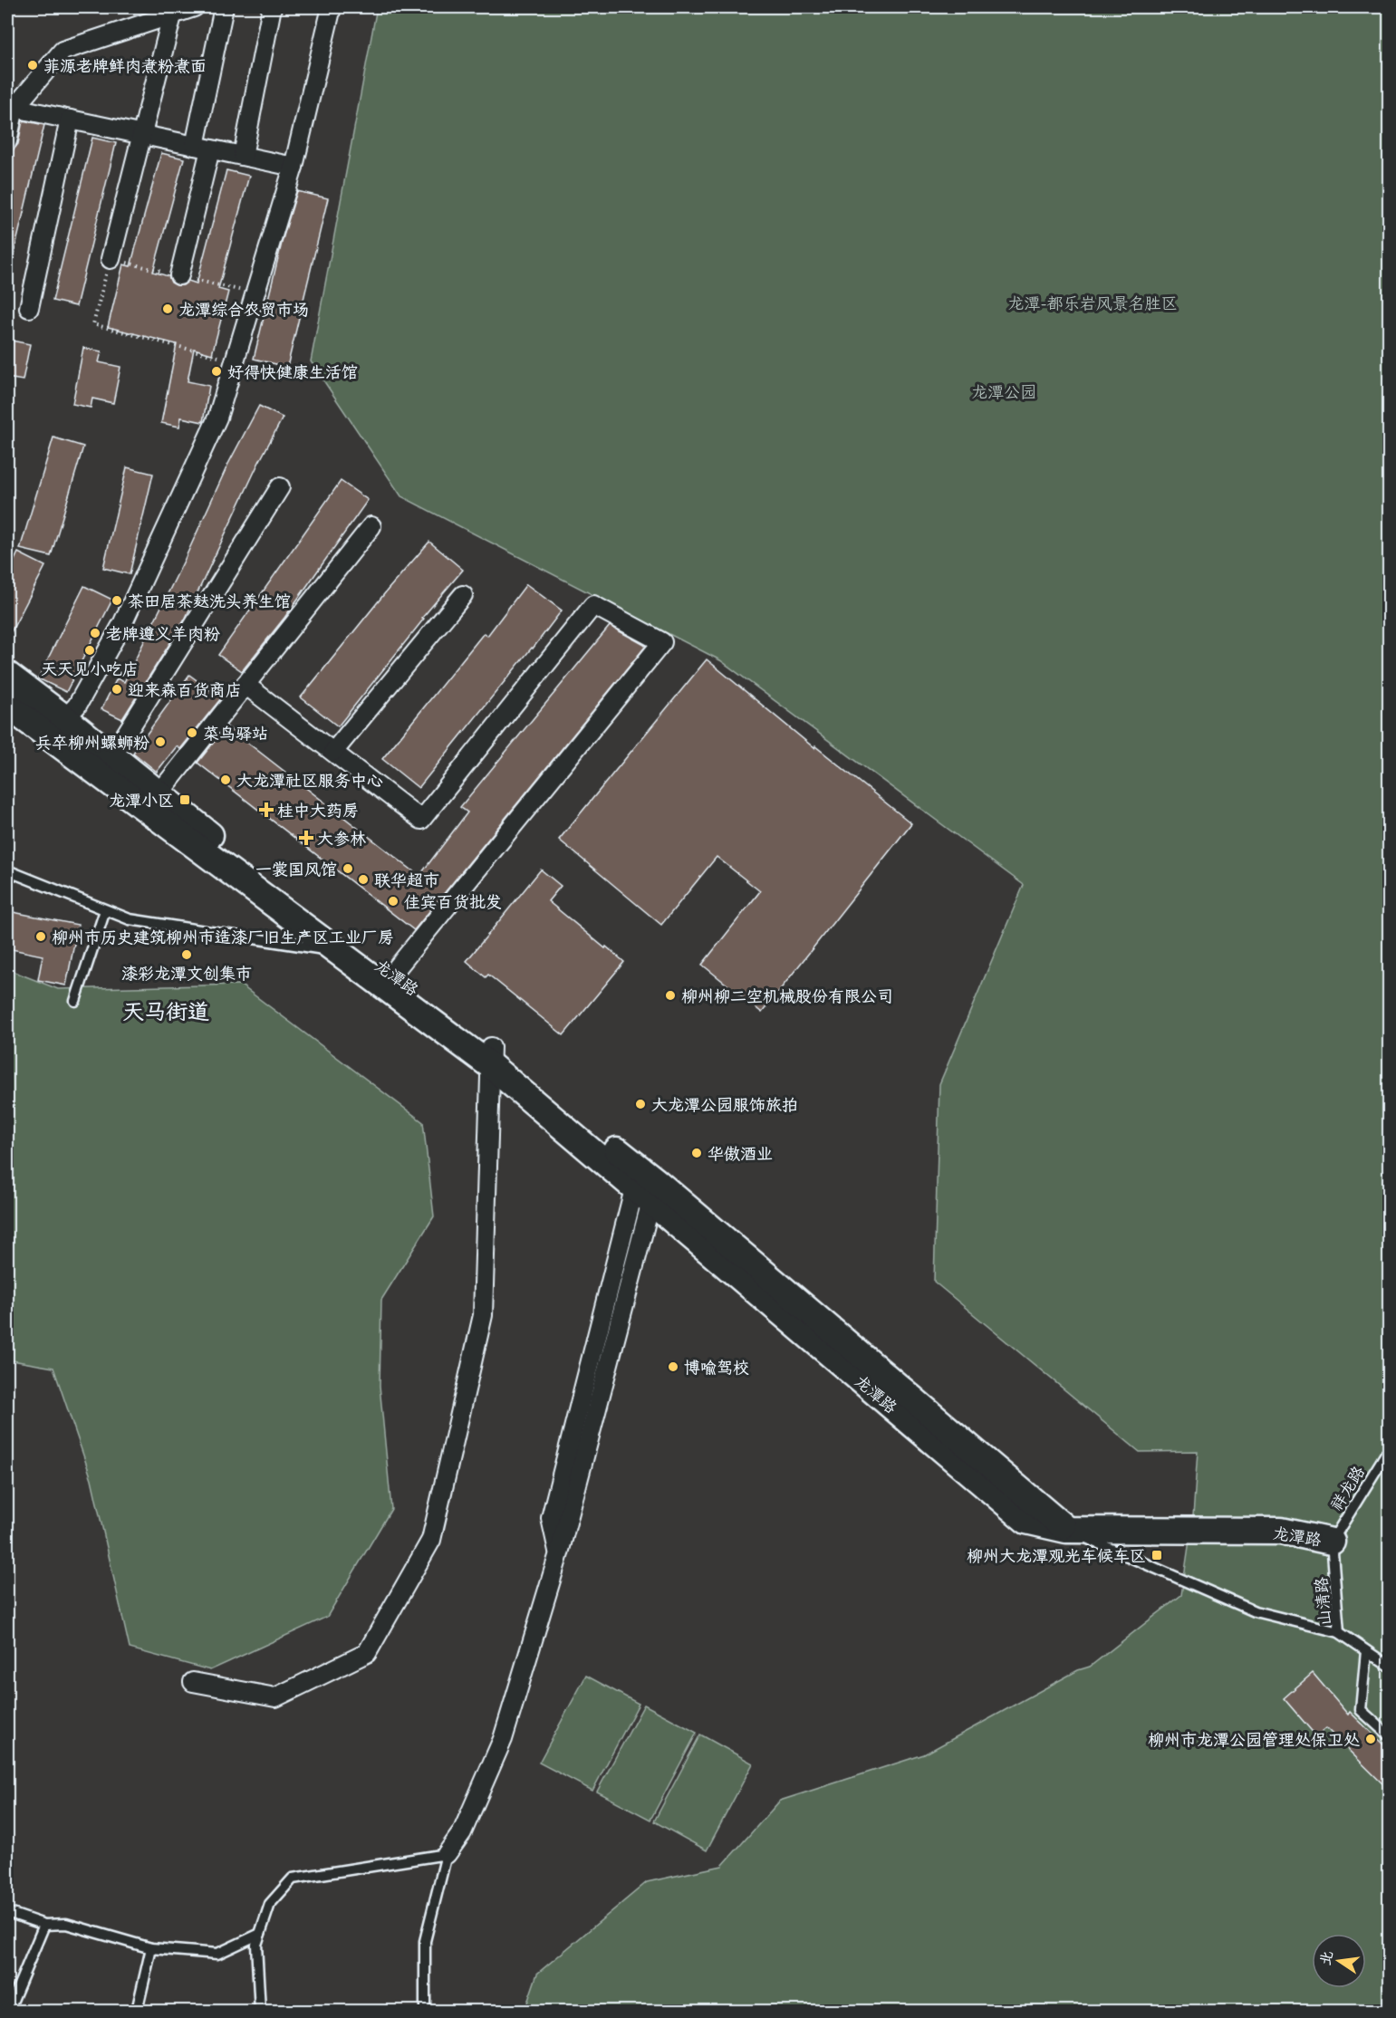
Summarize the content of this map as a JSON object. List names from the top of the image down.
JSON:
{
  "streets": {
    "street": ["龙潭路"],
    "lane": ["祥龙路", "山清路"]
  },
  "crossings": [
    ["龙潭路", "祥龙路"],
    ["龙潭路", "山清路"],
    ["祥龙路", "山清路"]
  ],
  "districts": ["天马街道"],
  "parks": ["龙潭-都乐岩风景名胜区", "龙潭公园"],
  "places": {
    "other": [
      "菲源老牌鲜肉煮粉煮面",
      "龙潭综合农贸市场",
      "好得快健康生活馆",
      "茶田居茶麸洗头养生馆",
      "老牌遵义羊肉粉",
      "天天见小吃店",
      "迎来森百货商店",
      "菜鸟驿站",
      "兵卒柳州螺蛳粉",
      "大龙潭社区服务中心",
      "一裳国风馆",
      "联华超市",
      "佳宾百货批发",
      "柳州市历史建筑柳州市造漆厂旧生产区工业厂房",
      "漆彩龙潭文创集市",
      "柳州柳二空机械股份有限公司",
      "大龙潭公园服饰旅拍",
      "华傲酒业",
      "博喻驾校",
      "柳州市龙潭公园管理处保卫处"
    ],
    "transit": ["龙潭小区", "柳州大龙潭观光车候车区"],
    "health": ["桂中大药房", "大参林"]
  },
  "north": "left"
}
